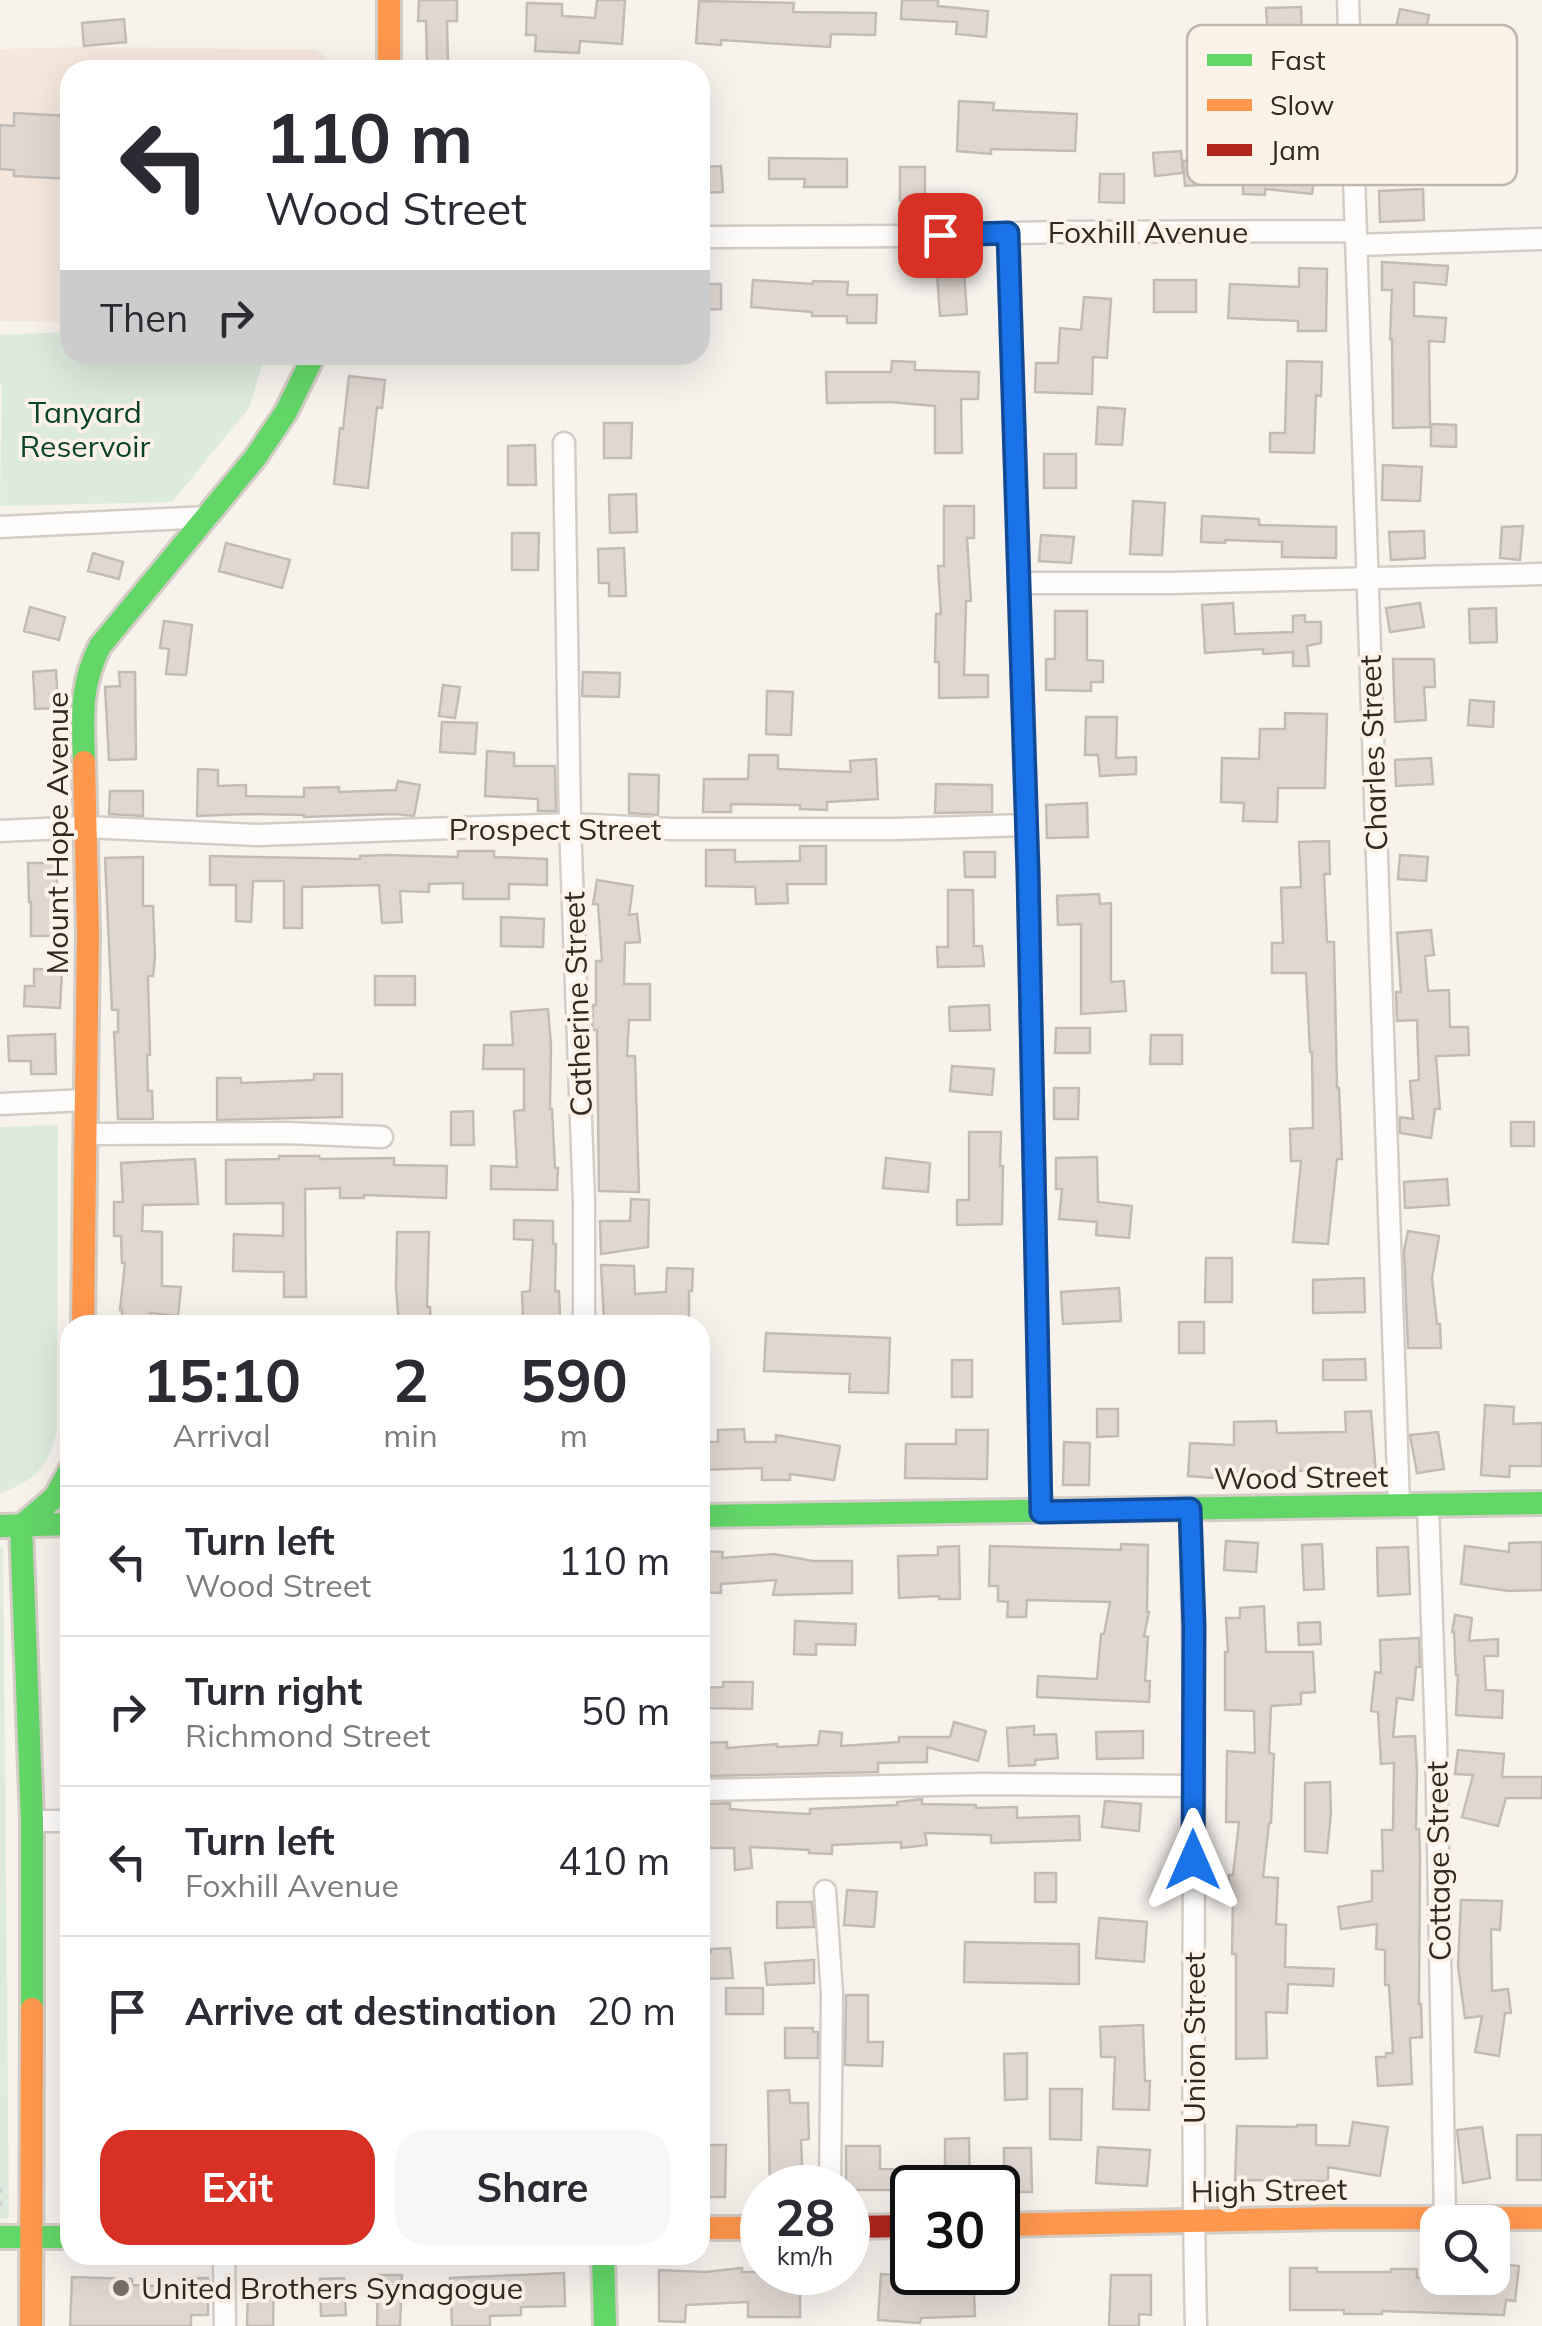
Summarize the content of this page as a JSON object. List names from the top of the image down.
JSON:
{
  "streets": {
    "street": [
      "Foxhill Avenue",
      "Charles Street",
      "Prospect Street",
      "Mount Hope Avenue",
      "Catherine Street",
      "Wood Street",
      "Cottage Street",
      "Union Street",
      "High Street"
    ]
  },
  "crossings": [
    ["Foxhill Avenue", "Charles Street"],
    ["Charles Street", "Wood Street"],
    ["Prospect Street", "Mount Hope Avenue"],
    ["Prospect Street", "Catherine Street"],
    ["Wood Street", "Cottage Street"],
    ["Wood Street", "Union Street"],
    ["Union Street", "High Street"]
  ],
  "parks": ["Tanyard Reservoir"],
  "places": ["United Brothers Synagogue"],
  "legend": ["Fast", "Slow", "Jam"],
  "page": {
    "turn": ["110 m", "Wood Street"],
    "then": "Then",
    "eta": [
      "15:10",
      "Arrival",
      "2",
      "min",
      "590",
      "m"
    ],
    "list": [
      {
        "name": "Turn left",
        "note": "Wood Street",
        "value": "110 m"
      },
      {
        "name": "Turn right",
        "note": "Richmond Street",
        "value": "50 m"
      },
      {
        "name": "Turn left",
        "note": "Foxhill Avenue",
        "value": "410 m"
      },
      {
        "name": "Arrive at destination",
        "value": "20 m"
      }
    ],
    "buttons": ["Exit", "Share"],
    "speed": "28 km/h",
    "limit": "30"
  }
}
